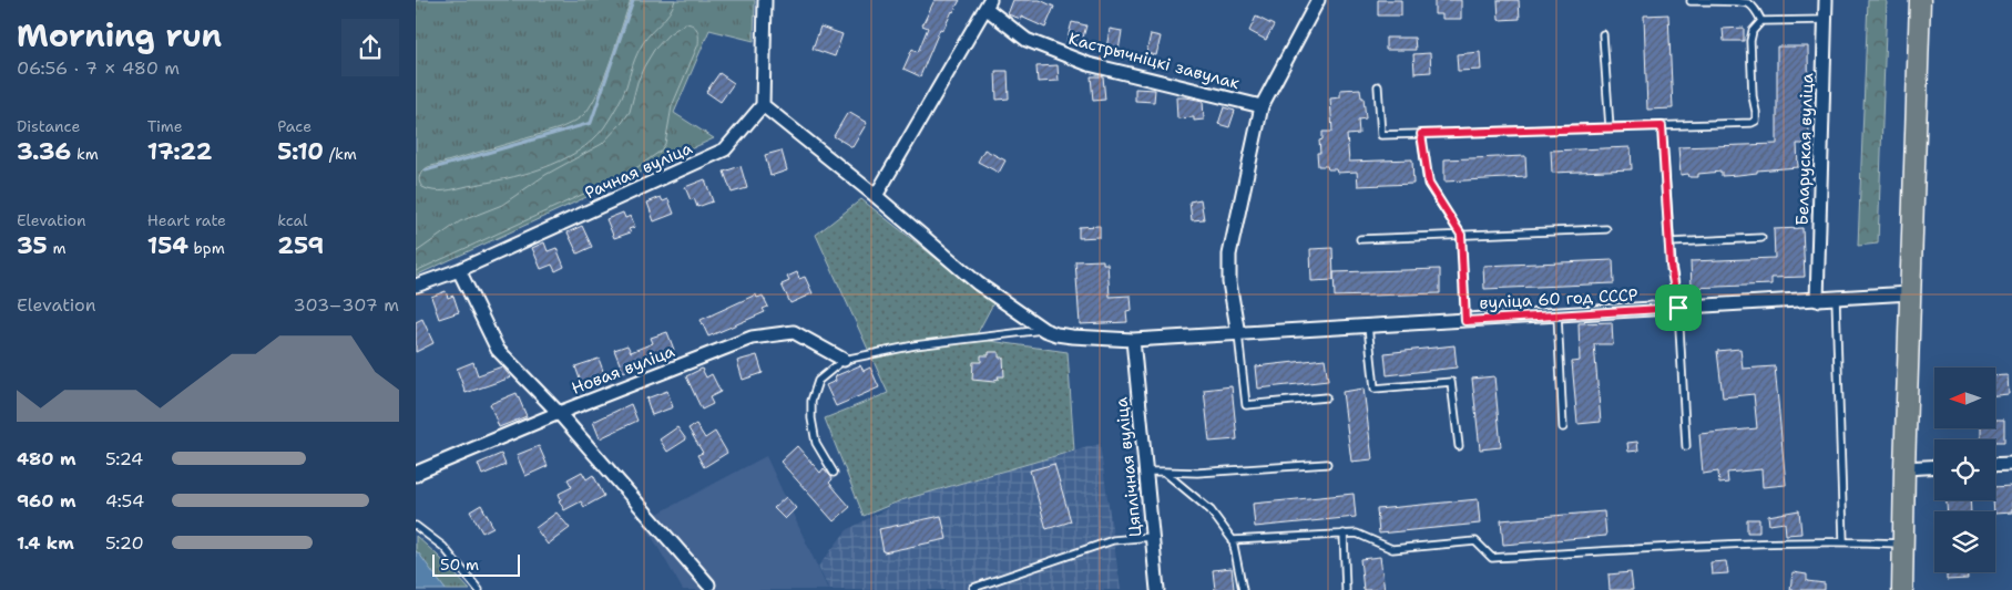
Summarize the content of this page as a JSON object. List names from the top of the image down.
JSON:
{
  "streets": {
    "street": [
      "Кастрычніцкі завулак",
      "Беларуская вуліца",
      "Рачная вуліца",
      "вуліца 60 год СССР",
      "Новая вуліца",
      "Цяплічная вуліца"
    ]
  },
  "crossings": [
    ["Беларуская вуліца", "вуліца 60 год СССР"],
    ["вуліца 60 год СССР", "Цяплічная вуліца"]
  ],
  "scale_bar": "50 m",
  "north": "left",
  "page": {
    "heading": ["Morning run", "06:56 · 7 × 480 m"],
    "stats": [
      ["Distance", "3.36 km"],
      ["Time", "17:22"],
      ["Pace", "5:10 /km"],
      ["Elevation", "35 m"],
      ["Heart rate", "154 bpm"],
      ["kcal", "259"]
    ],
    "chart": ["Elevation", "303–307 m"],
    "list": [
      {
        "name": "480 m",
        "note": "5:24"
      },
      {
        "name": "960 m",
        "note": "4:54"
      },
      {
        "name": "1.4 km",
        "note": "5:20"
      }
    ],
    "scale": "50 m"
  }
}
